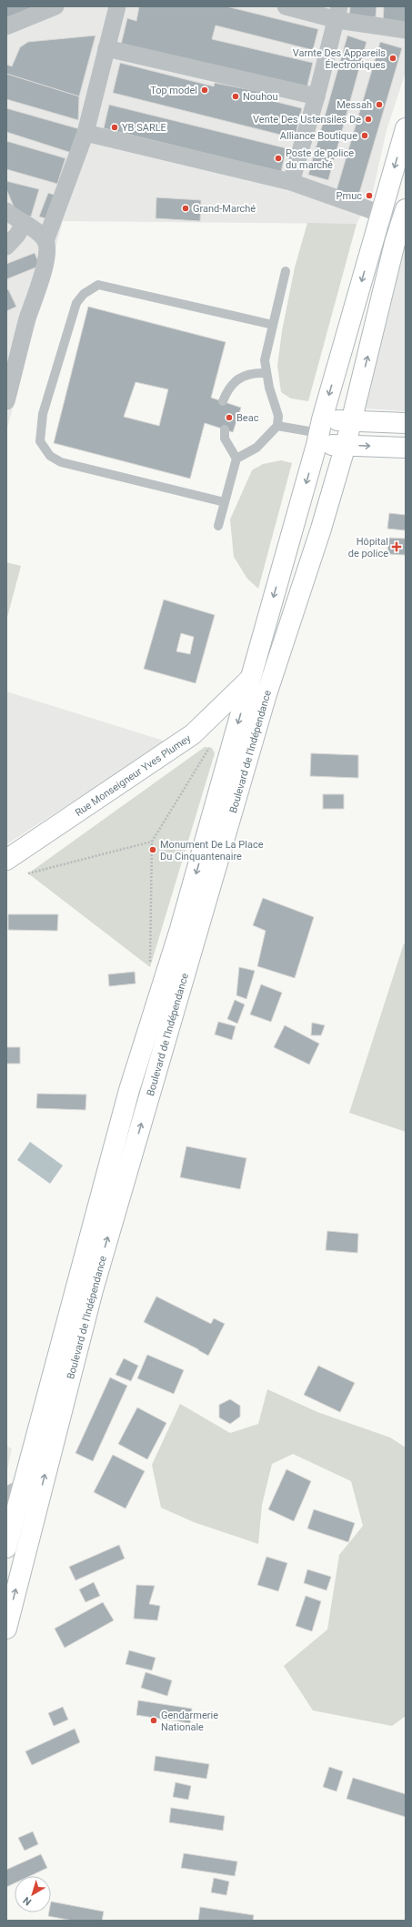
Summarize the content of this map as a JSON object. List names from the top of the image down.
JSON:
{
  "streets": {
    "main road": ["Boulevard de l'Indépendance", "Rue Monseigneur Yves Plumey"]
  },
  "crossings": [
    ["Boulevard de l'Indépendance", "Rue Monseigneur Yves Plumey"]
  ],
  "places": {
    "other": [
      "Varnte Des Appareils Électroniques",
      "Top model",
      "Nouhou",
      "Messah",
      "Vente Des Ustensiles De",
      "YB SARLE",
      "Alliance Boutique",
      "Poste de police du marché",
      "Pmuc",
      "Grand-Marché",
      "Beac",
      "Monument De La Place Du Cinquantenaire",
      "Gendarmerie Nationale"
    ],
    "health": ["Hôpital de police"]
  },
  "north": "bottom left"
}
